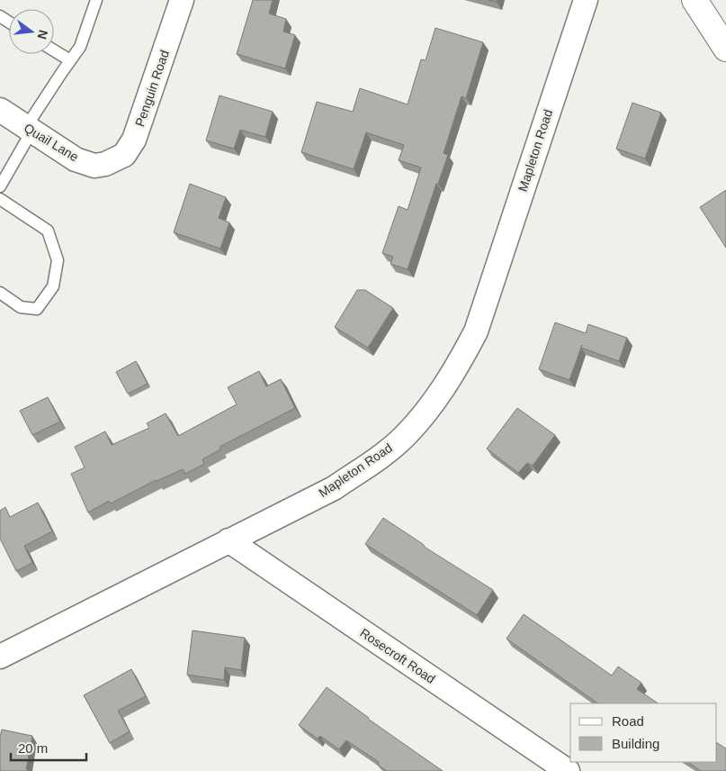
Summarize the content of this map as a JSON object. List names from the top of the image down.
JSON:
{
  "streets": {
    "street": [
      "Penguin Road",
      "Quail Lane",
      "Mapleton Road",
      "Rosecroft Road"
    ]
  },
  "crossings": [
    ["Penguin Road", "Quail Lane"],
    ["Mapleton Road", "Rosecroft Road"]
  ],
  "legend": ["Road", "Building"],
  "scale_bar": "20 m",
  "north": "right"
}
